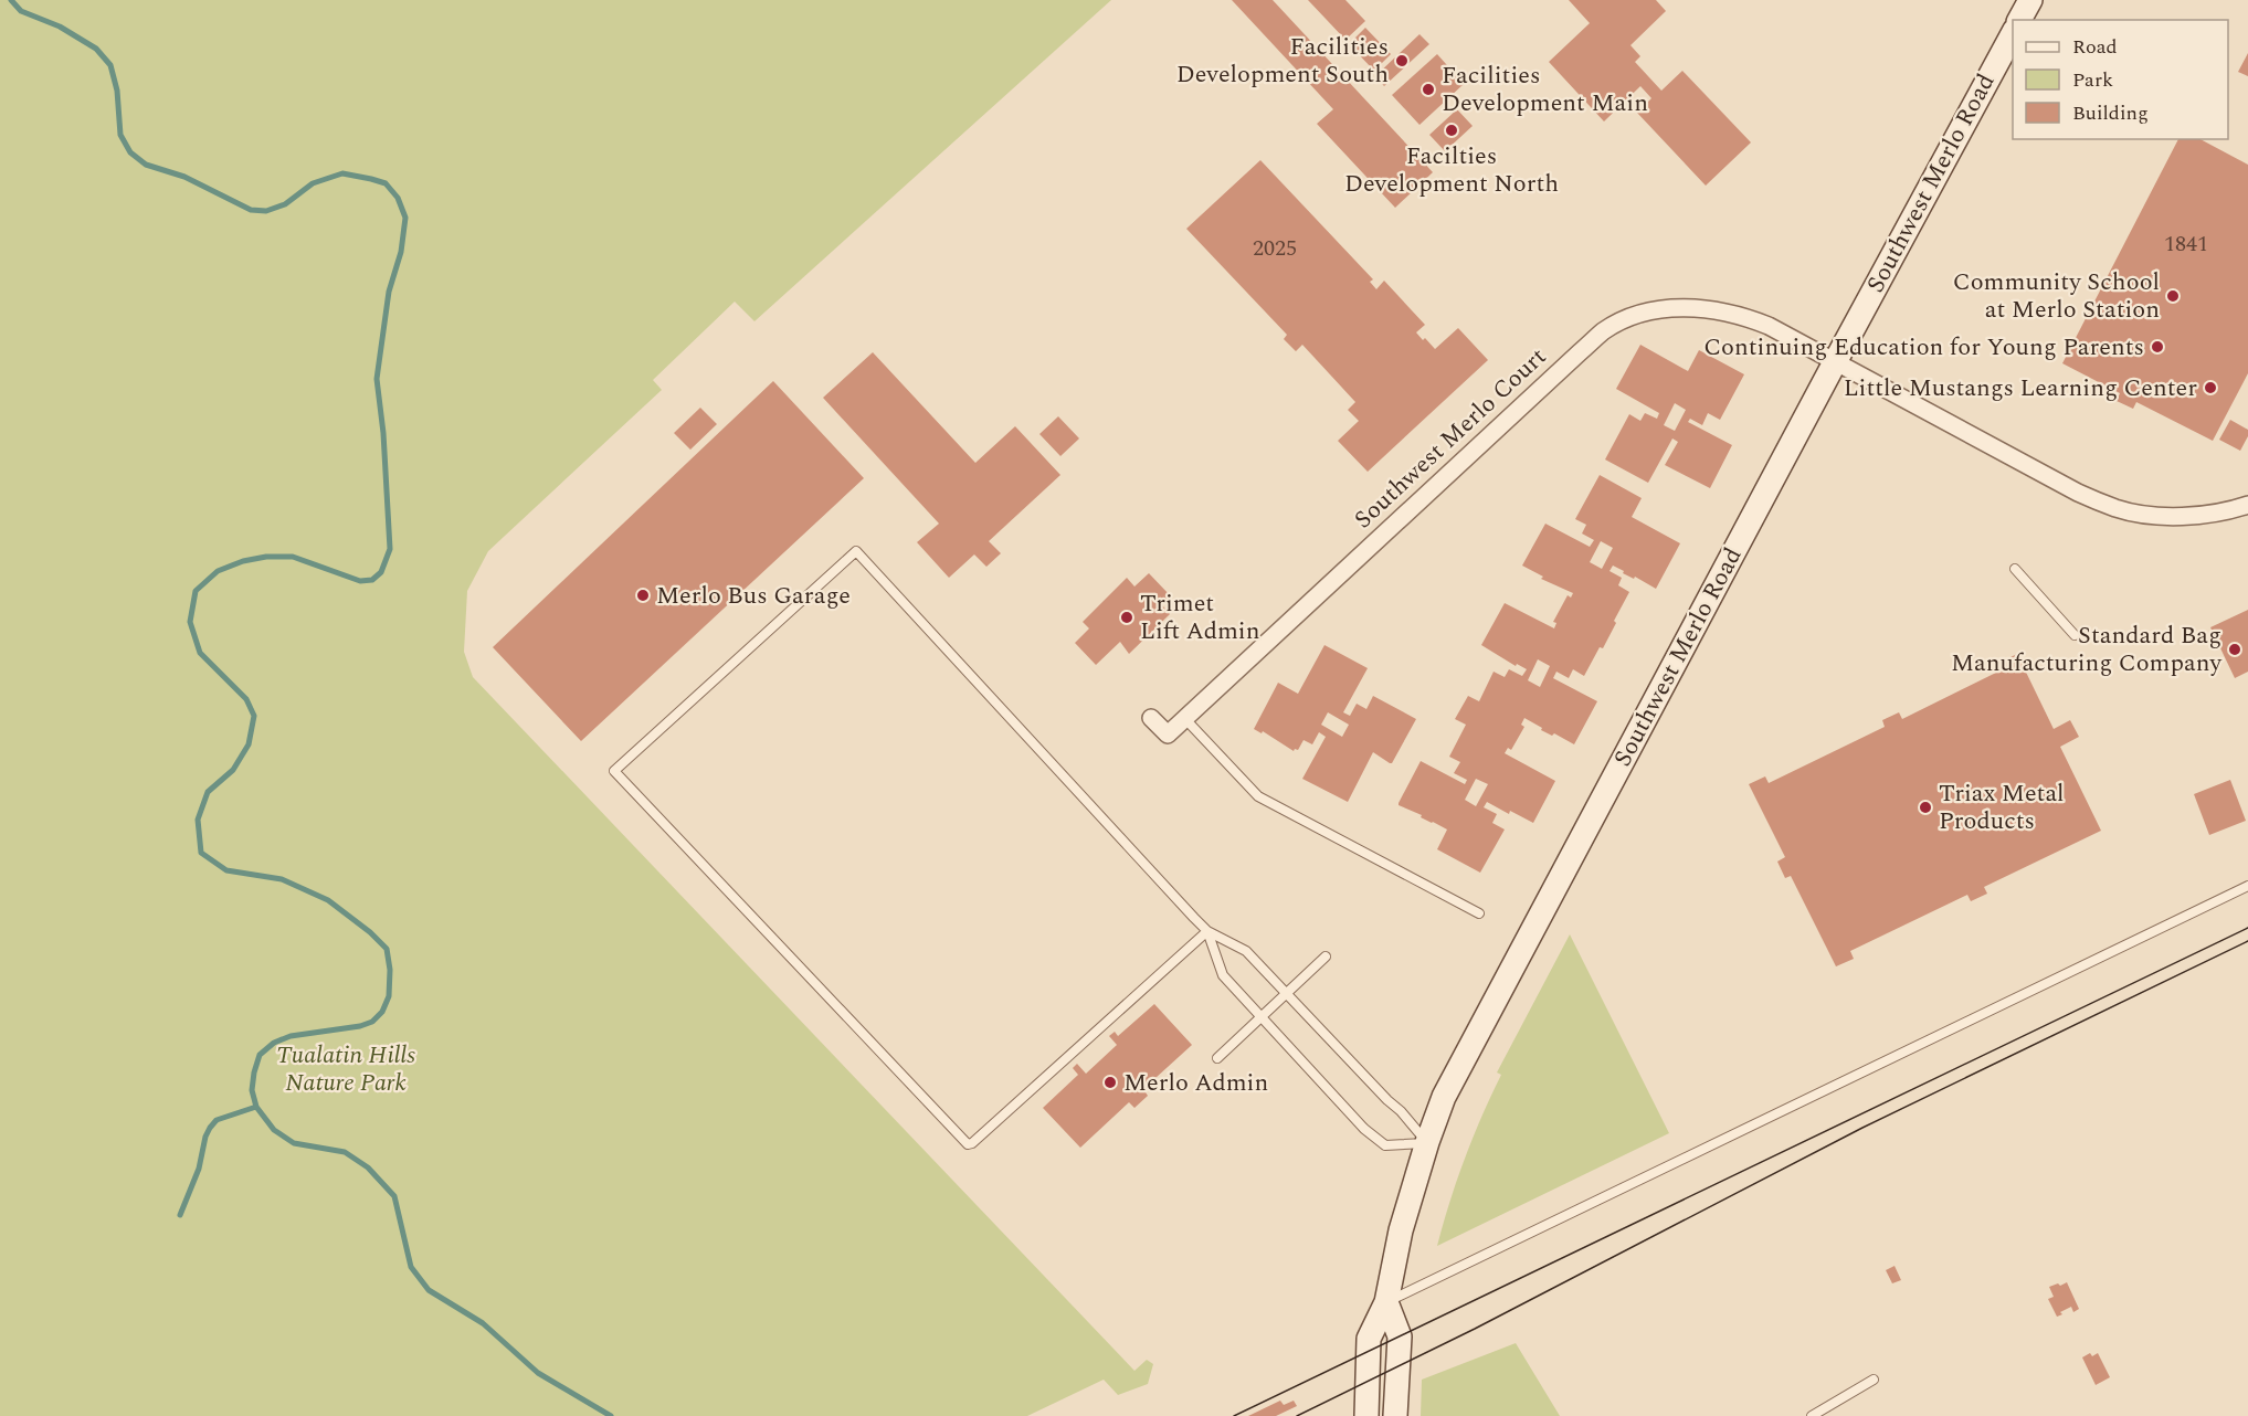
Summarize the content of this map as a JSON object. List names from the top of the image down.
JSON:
{
  "streets": {
    "street": ["Southwest Merlo Road", "Southwest Merlo Court"]
  },
  "crossings": [
    ["Southwest Merlo Road", "Southwest Merlo Court"]
  ],
  "parks": ["Tualatin Hills Nature Park"],
  "places": [
    "Facilities Development South",
    "Facilities Development Main",
    "Facilties Development North",
    "Community School at Merlo Station",
    "Continuing Education for Young Parents",
    "Little Mustangs Learning Center",
    "Merlo Bus Garage",
    "Trimet Lift Admin",
    "Standard Bag Manufacturing Company",
    "Triax Metal Products",
    "Merlo Admin"
  ],
  "house_numbers": ["1841", "2025"],
  "legend": ["Road", "Park", "Building"]
}
